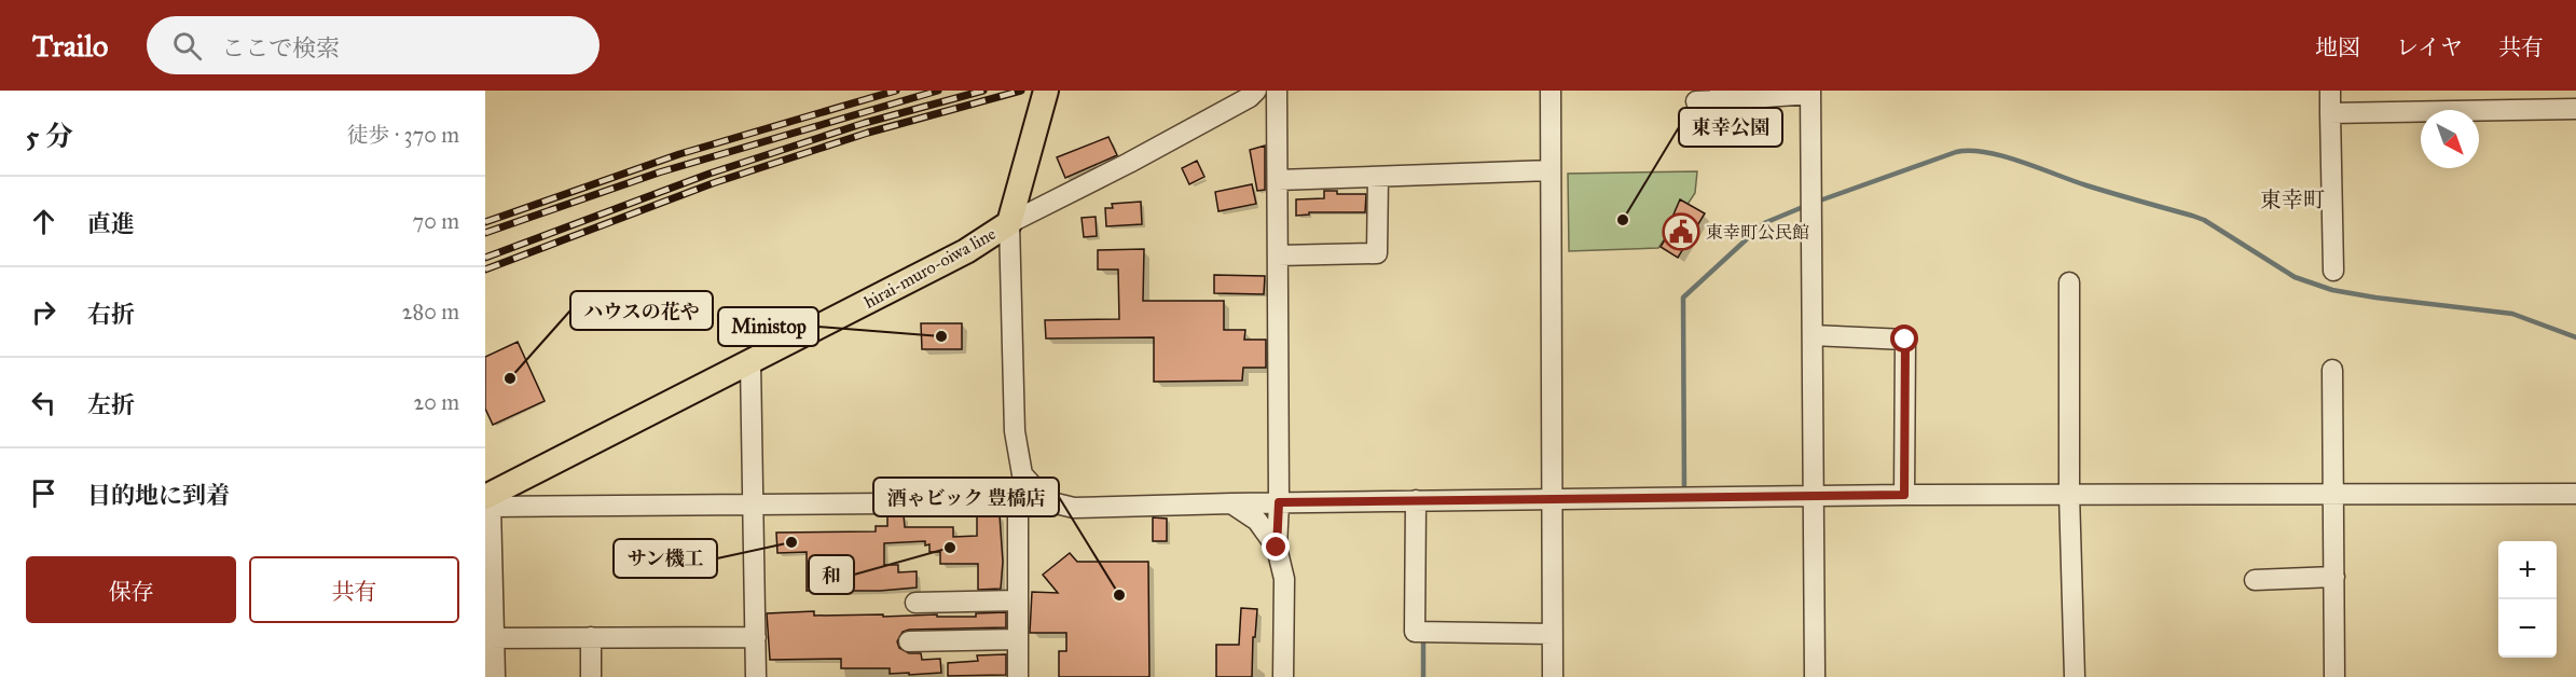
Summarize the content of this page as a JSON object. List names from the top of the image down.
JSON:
{
  "streets": {
    "main road": ["hirai-muro-oiwa line"]
  },
  "districts": ["東幸町"],
  "places": {
    "other": [
      "東幸公園",
      "Ministop",
      "ハウスの花や",
      "サン機工",
      "和",
      "酒ゃビック 豊橋店"
    ],
    "public building": ["東幸町公民館"]
  },
  "north": "bottom right",
  "page": {
    "header": "Trailo",
    "search": "ここで検索",
    "nav": ["地図", "レイヤ", "共有"],
    "heading": ["5 分", "徒歩 · 370 m"],
    "list": [
      ["直進", "70 m"],
      ["右折", "280 m"],
      ["左折", "20 m"],
      "目的地に到着"
    ],
    "buttons": ["保存", "共有"],
    "map_buttons": ["+", "−"]
  }
}
